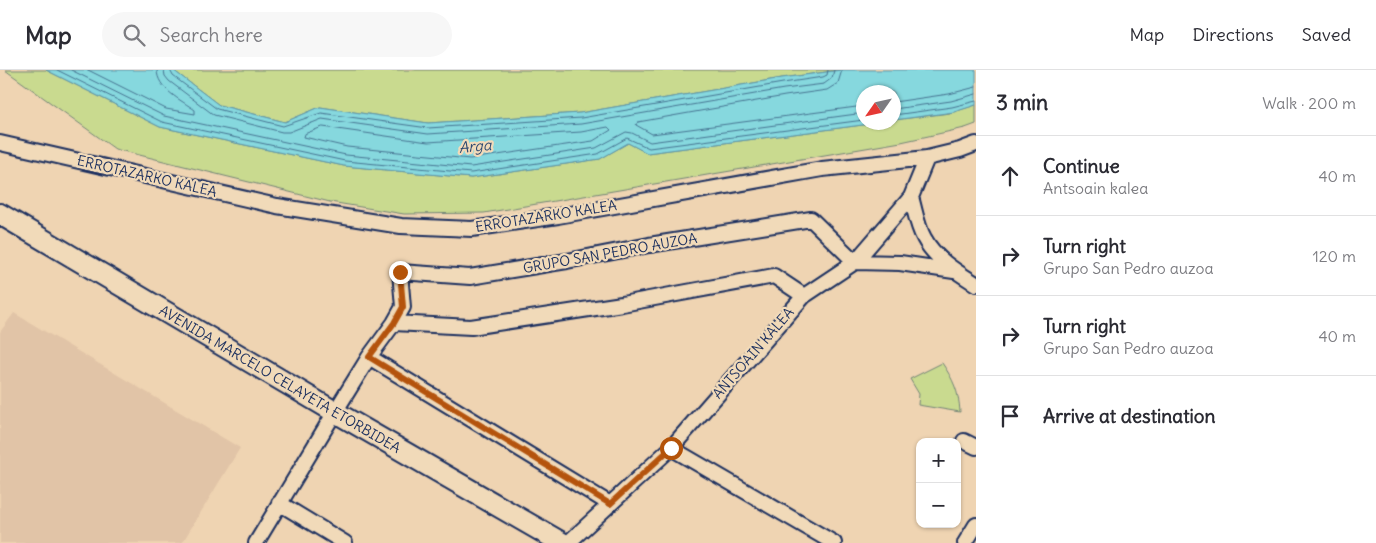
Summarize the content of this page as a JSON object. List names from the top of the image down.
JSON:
{
  "streets": {
    "main road": ["AVENIDA MARCELO CELAYETA ETORBIDEA"],
    "street": ["ERROTAZARKO KALEA", "GRUPO SAN PEDRO AUZOA", "ANTSOAIN KALEA"]
  },
  "crossings": [
    ["ERROTAZARKO KALEA", "ANTSOAIN KALEA"],
    ["GRUPO SAN PEDRO AUZOA", "ANTSOAIN KALEA"],
    ["GRUPO SAN PEDRO AUZOA", "AVENIDA MARCELO CELAYETA ETORBIDEA"]
  ],
  "water": ["Arga"],
  "north": "bottom left",
  "page": {
    "header": "Map",
    "search": "Search here",
    "nav": ["Map", "Directions", "Saved"],
    "heading": ["3 min", "Walk · 200 m"],
    "list": [
      ["Continue", "Antsoain kalea", "40 m"],
      ["Turn right", "Grupo San Pedro auzoa", "120 m"],
      ["Turn right", "Grupo San Pedro auzoa", "40 m"],
      "Arrive at destination"
    ],
    "map_buttons": ["+", "−"]
  }
}
